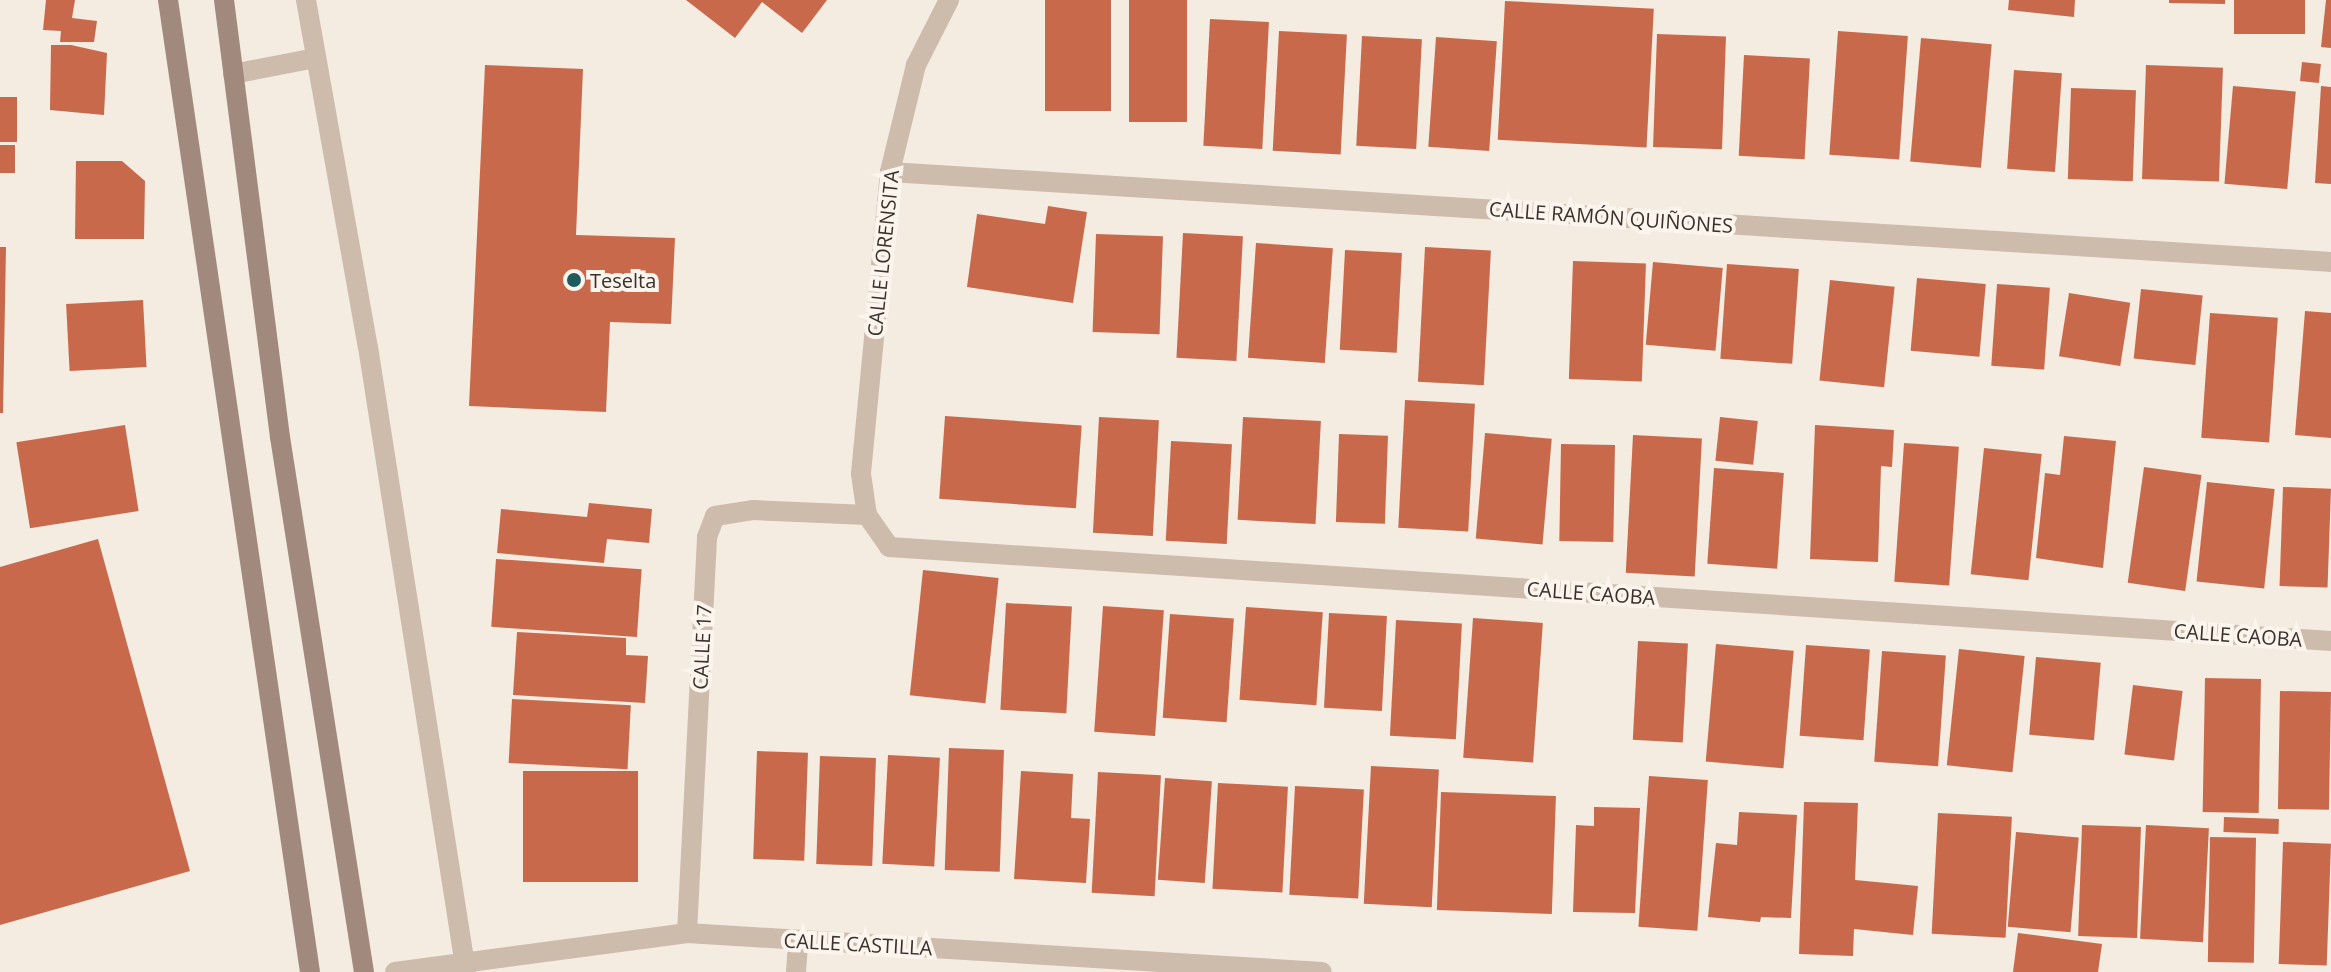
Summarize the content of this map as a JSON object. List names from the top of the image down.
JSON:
{
  "streets": {
    "street": [
      "CALLE RAMÓN QUIÑONES",
      "CALLE LORENSITA",
      "CALLE CAOBA",
      "CALLE 17",
      "CALLE CASTILLA"
    ]
  },
  "crossings": [
    ["CALLE RAMÓN QUIÑONES", "CALLE LORENSITA"],
    ["CALLE LORENSITA", "CALLE CAOBA"],
    ["CALLE LORENSITA", "CALLE 17"],
    ["CALLE CAOBA", "CALLE 17"],
    ["CALLE 17", "CALLE CASTILLA"]
  ],
  "places": ["Teselta"]
}
